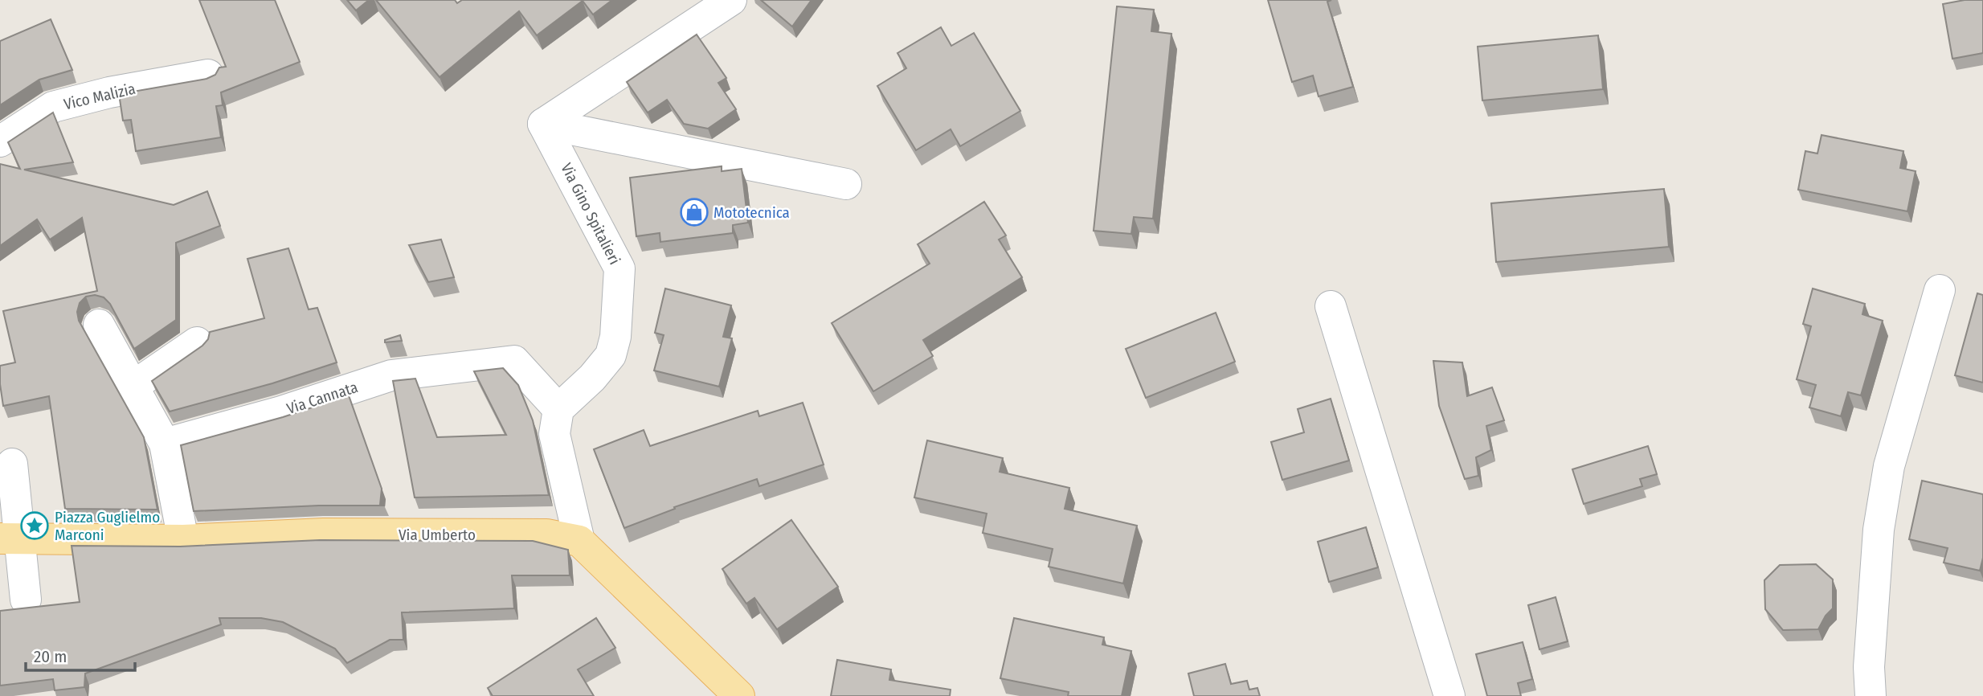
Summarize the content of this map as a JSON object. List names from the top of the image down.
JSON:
{
  "streets": {
    "main road": ["Via Umberto"],
    "street": ["Vico Malizia", "Via Gino Spitalieri", "Via Cannata"]
  },
  "crossings": [
    ["Via Gino Spitalieri", "Via Cannata"]
  ],
  "places": {
    "shop": ["Mototecnica"],
    "place": ["Piazza Guglielmo Marconi"]
  },
  "scale_bar": "20 m"
}
